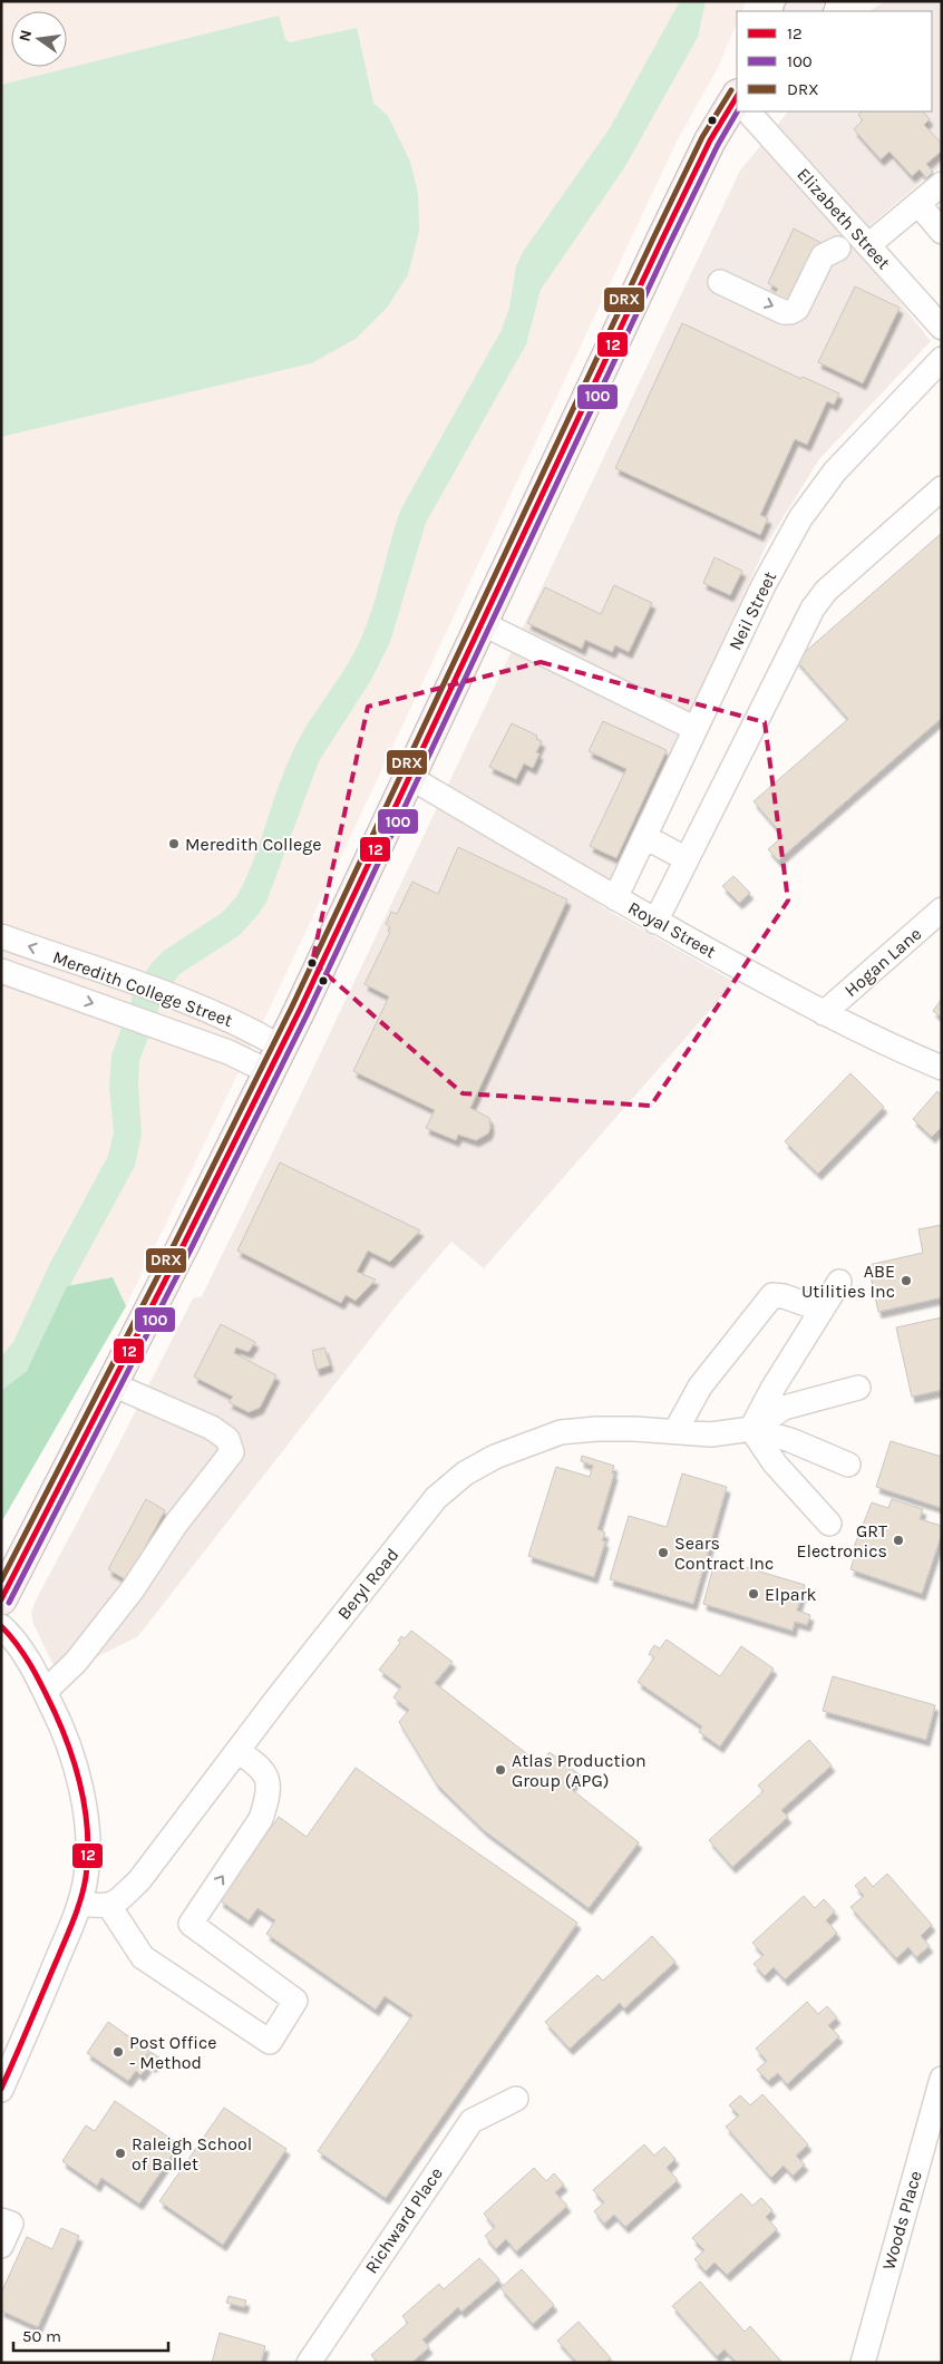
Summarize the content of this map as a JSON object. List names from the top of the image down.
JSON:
{
  "streets": {
    "street": [
      "Elizabeth Street",
      "Neil Street",
      "Royal Street",
      "Hogan Lane",
      "Meredith College Street",
      "Beryl Road",
      "Richward Place",
      "Woods Place"
    ]
  },
  "crossings": [
    ["Neil Street", "Royal Street"],
    ["Royal Street", "Hogan Lane"]
  ],
  "places": [
    "Meredith College",
    "ABE Utilities Inc",
    "GRT Electronics",
    "Sears Contract Inc",
    "Elpark",
    "Atlas Production Group (APG)",
    "Post Office - Method",
    "Raleigh School of Ballet"
  ],
  "lines": ["transit line DRX", "transit line 12", "transit line 100"],
  "legend": ["12", "100", "DRX"],
  "scale_bar": "50 m",
  "north": "left"
}
